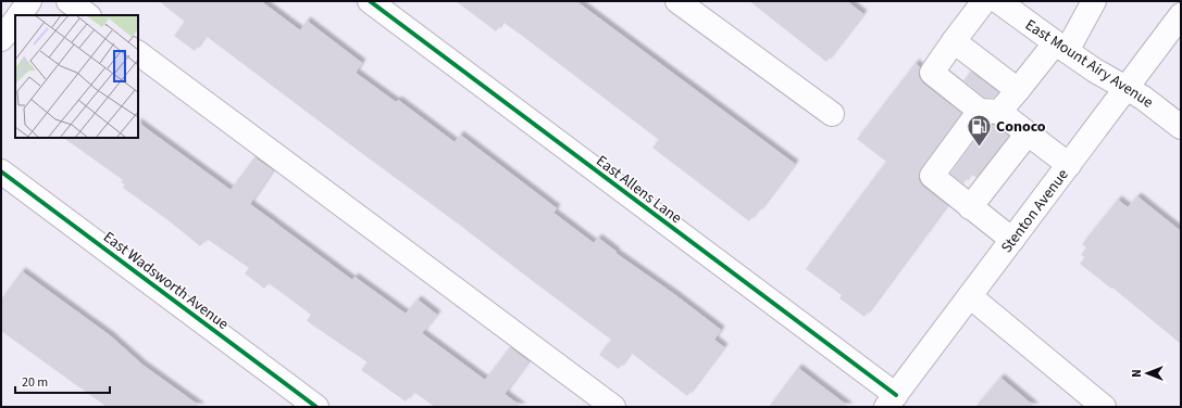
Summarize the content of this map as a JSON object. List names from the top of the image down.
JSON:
{
  "streets": {
    "street": [
      "East Mount Airy Avenue",
      "East Allens Lane",
      "Stenton Avenue",
      "East Wadsworth Avenue"
    ]
  },
  "crossings": [
    ["East Mount Airy Avenue", "Stenton Avenue"],
    ["East Allens Lane", "Stenton Avenue"]
  ],
  "places": {
    "fuel station": ["Conoco"]
  },
  "scale_bar": "20 m",
  "north": "left"
}
